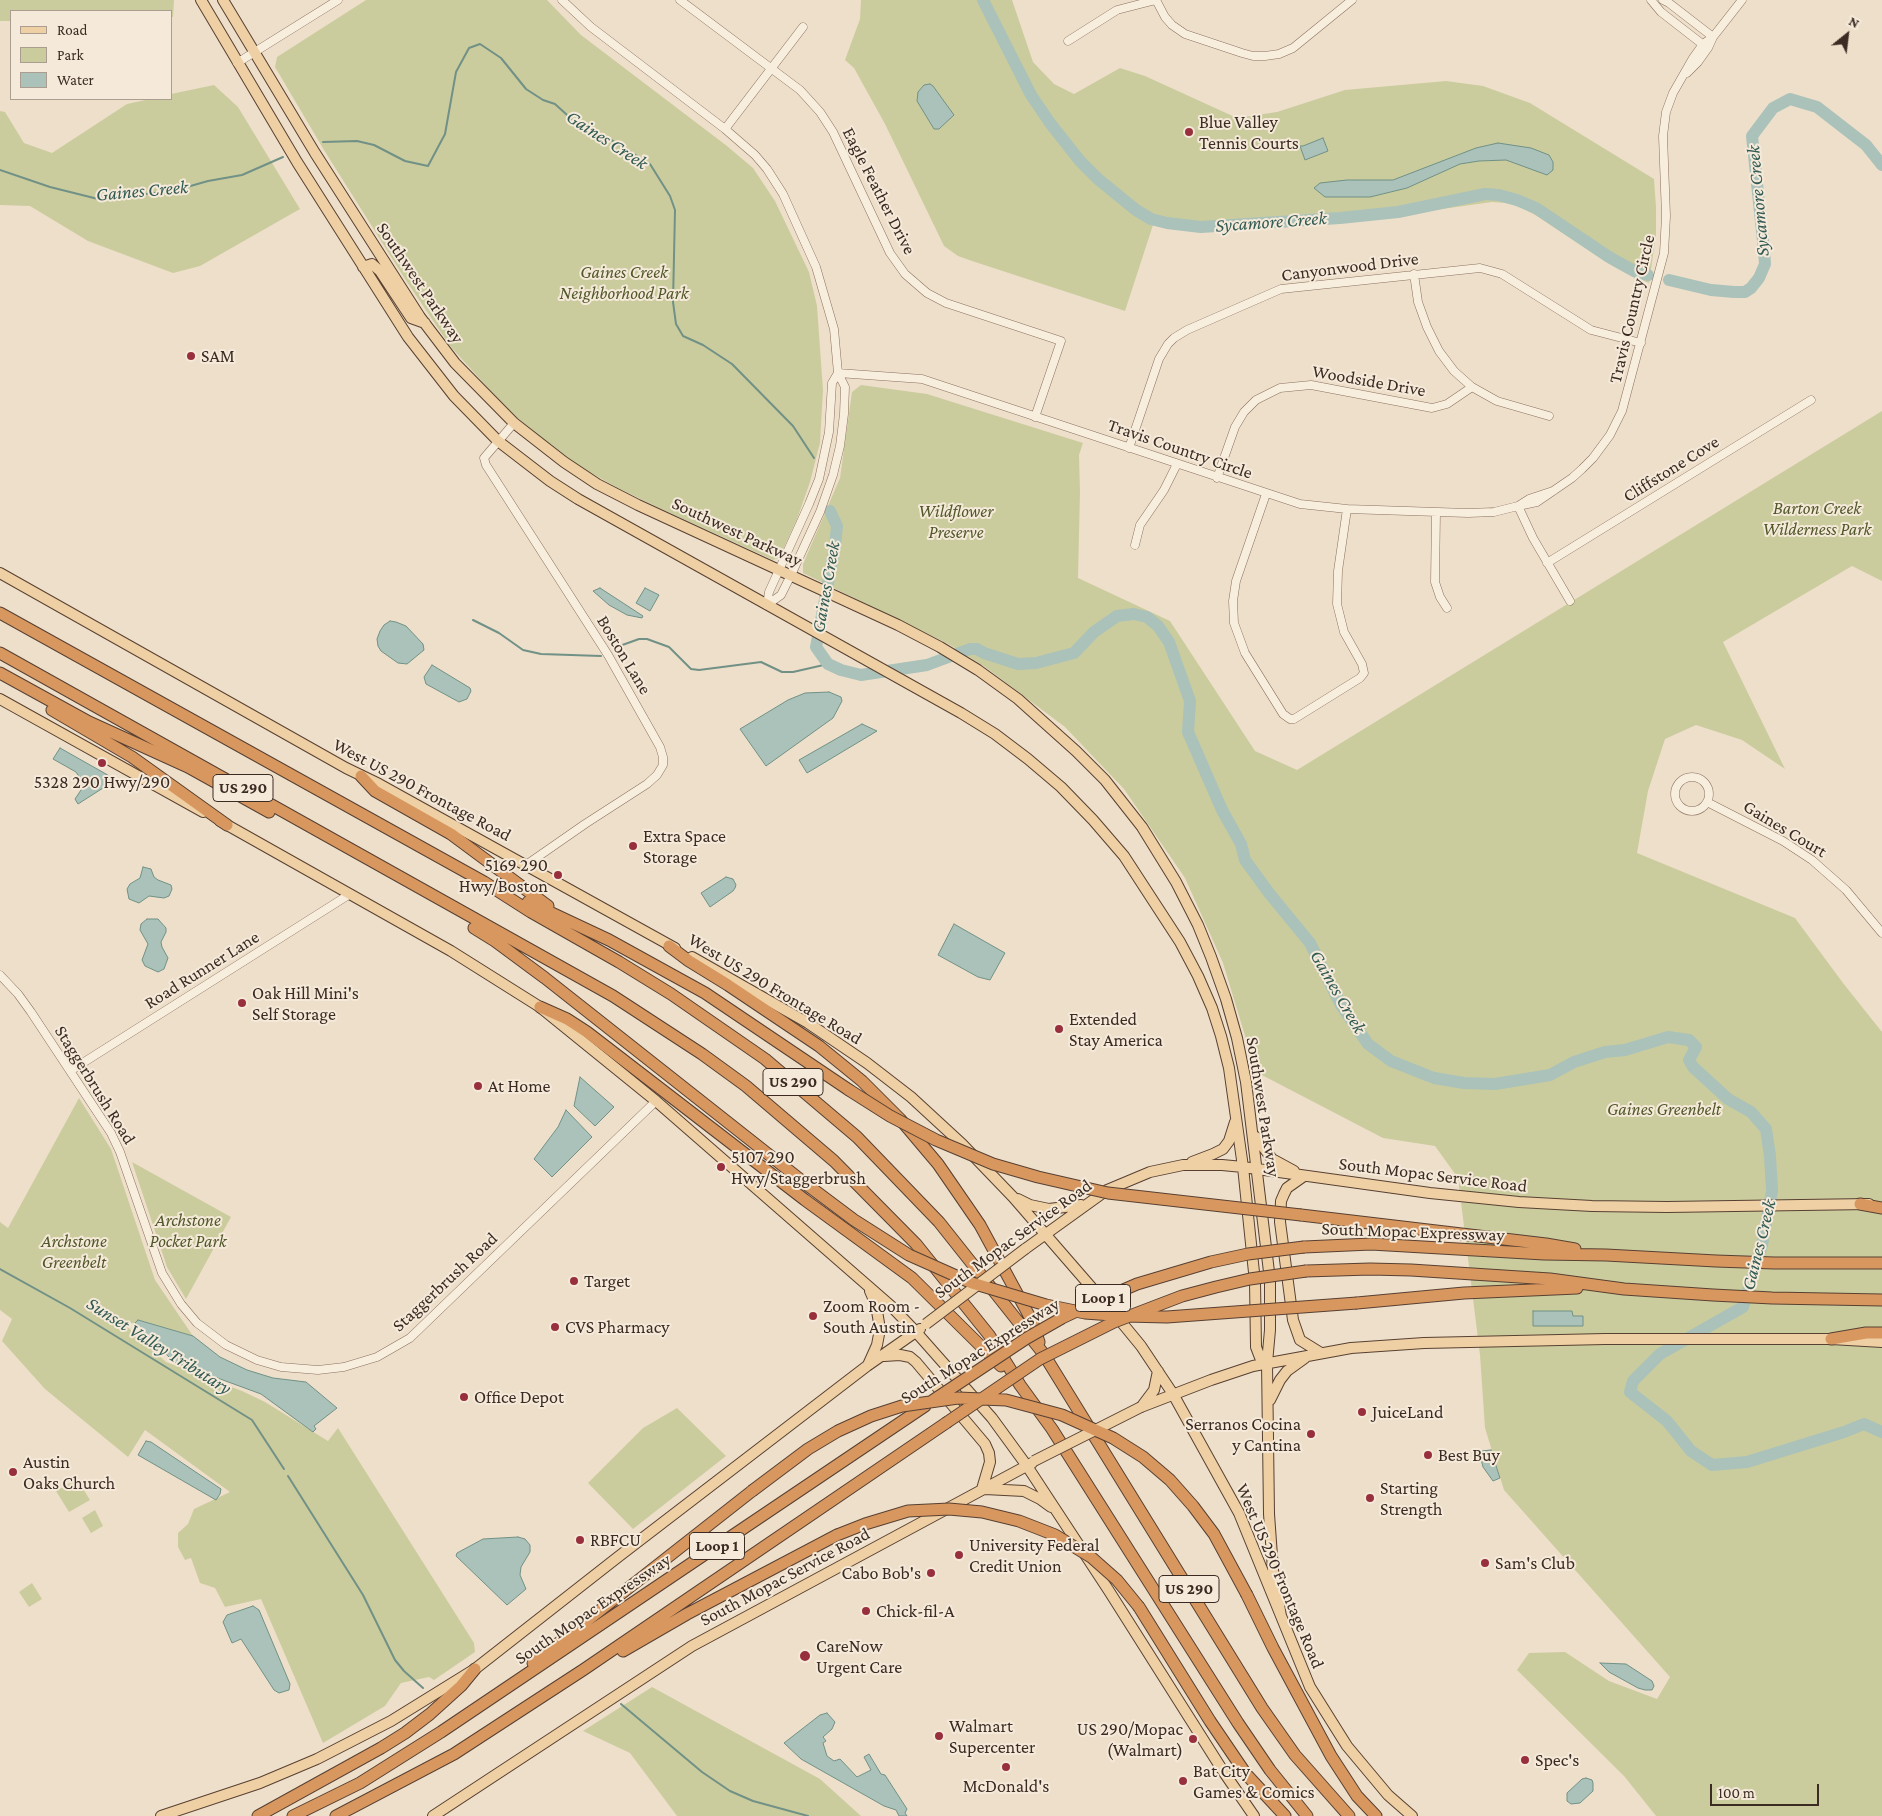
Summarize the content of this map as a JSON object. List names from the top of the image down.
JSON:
{
  "streets": {
    "highway": ["US 290", "South Mopac Expressway", "Loop 1"],
    "main road": ["Southwest Parkway", "West US 290 Frontage Road", "South Mopac Service Road"],
    "street": [
      "Eagle Feather Drive",
      "Canyonwood Drive",
      "Travis Country Circle",
      "Woodside Drive",
      "Cliffstone Cove",
      "Boston Lane",
      "Gaines Court",
      "Road Runner Lane",
      "Staggerbrush Road"
    ]
  },
  "crossings": [
    ["Eagle Feather Drive", "Travis Country Circle"],
    ["Canyonwood Drive", "Travis Country Circle"],
    ["Southwest Parkway", "Boston Lane"],
    ["Southwest Parkway", "West US 290 Frontage Road"],
    ["Southwest Parkway", "South Mopac Service Road"],
    ["Travis Country Circle", "Woodside Drive"],
    ["Boston Lane", "West US 290 Frontage Road"],
    ["West US 290 Frontage Road", "South Mopac Service Road"],
    ["Road Runner Lane", "Staggerbrush Road"]
  ],
  "water": ["Gaines Creek", "Sycamore Creek", "Sunset Valley Tributary"],
  "parks": [
    "Gaines Creek Neighborhood Park",
    "Barton Creek Wilderness Park",
    "Wildflower Preserve",
    "Gaines Greenbelt",
    "Archstone Pocket Park",
    "Archstone Greenbelt"
  ],
  "places": [
    "Blue Valley Tennis Courts",
    "SAM",
    "5328 290 Hwy/290",
    "Extra Space Storage",
    "5169 290 Hwy/Boston",
    "Oak Hill Mini's Self Storage",
    "Extended Stay America",
    "At Home",
    "5107 290 Hwy/Staggerbrush",
    "Target",
    "Zoom Room - South Austin",
    "CVS Pharmacy",
    "Office Depot",
    "JuiceLand",
    "Serranos Cocina y Cantina",
    "Best Buy",
    "Austin Oaks Church",
    "Starting Strength",
    "RBFCU",
    "University Federal Credit Union",
    "Sam's Club",
    "Cabo Bob's",
    "Chick-fil-A",
    "CareNow Urgent Care",
    "Walmart Supercenter",
    "US 290/Mopac (Walmart)",
    "Spec's",
    "McDonald's",
    "Bat City Games & Comics"
  ],
  "legend": ["Road", "Park", "Water"],
  "scale_bar": "100 m",
  "north": "top right"
}
